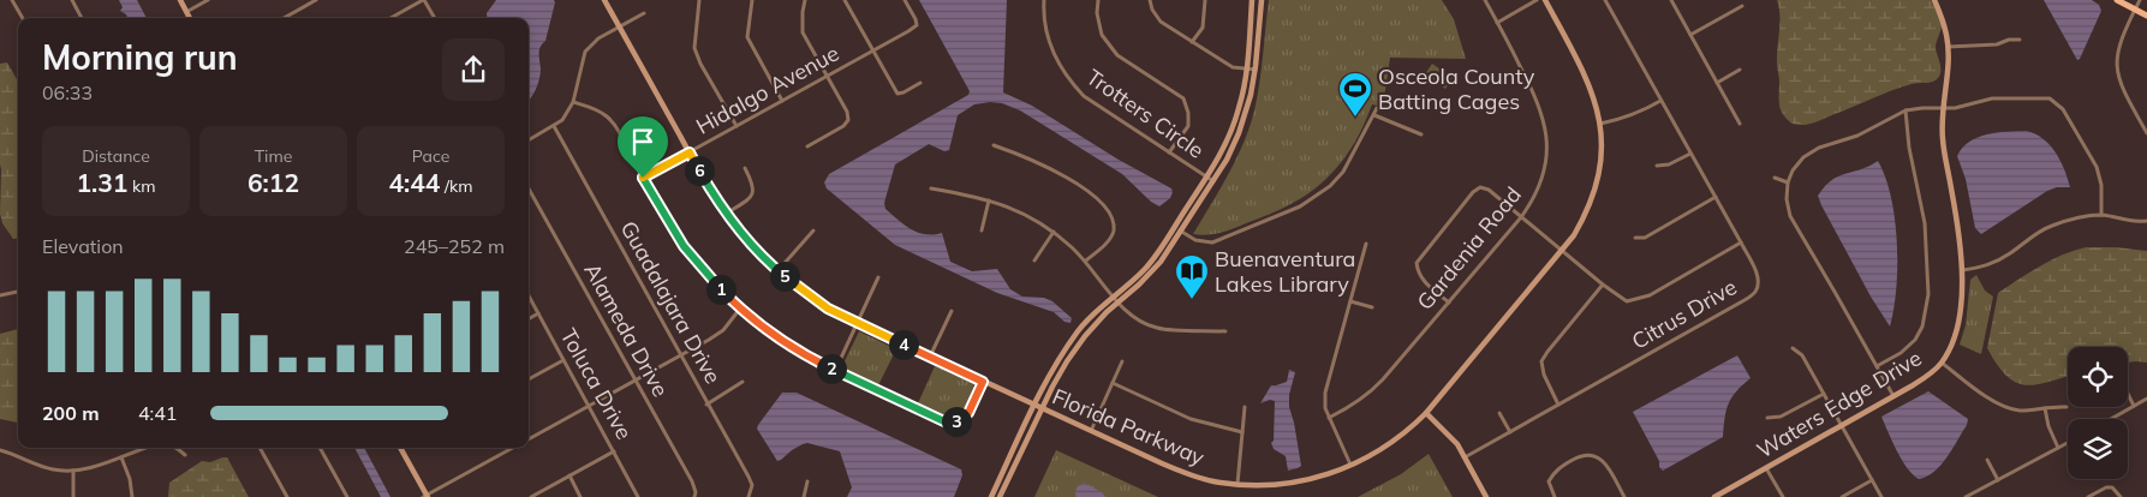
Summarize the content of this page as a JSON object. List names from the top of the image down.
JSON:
{
  "streets": {
    "street": [
      "Hidalgo Avenue",
      "Trotters Circle",
      "Gardenia Road",
      "Guadalajara Drive",
      "Citrus Drive",
      "Alameda Drive",
      "Toluca Drive",
      "Waters Edge Drive",
      "Florida Parkway"
    ]
  },
  "crossings": [
    ["Hidalgo Avenue", "Florida Parkway"]
  ],
  "places": {
    "sports": ["Osceola County Batting Cages"],
    "library": ["Buenaventura Lakes Library"]
  },
  "page": {
    "heading": ["Morning run", "06:33"],
    "stats": [
      ["Distance", "1.31 km"],
      ["Time", "6:12"],
      ["Pace", "4:44 /km"]
    ],
    "pins": [
      "6",
      "5",
      "1",
      "4",
      "2",
      "3"
    ],
    "chart": ["Elevation", "245–252 m"],
    "list": [
      {
        "name": "200 m",
        "note": "4:41"
      }
    ]
  }
}
